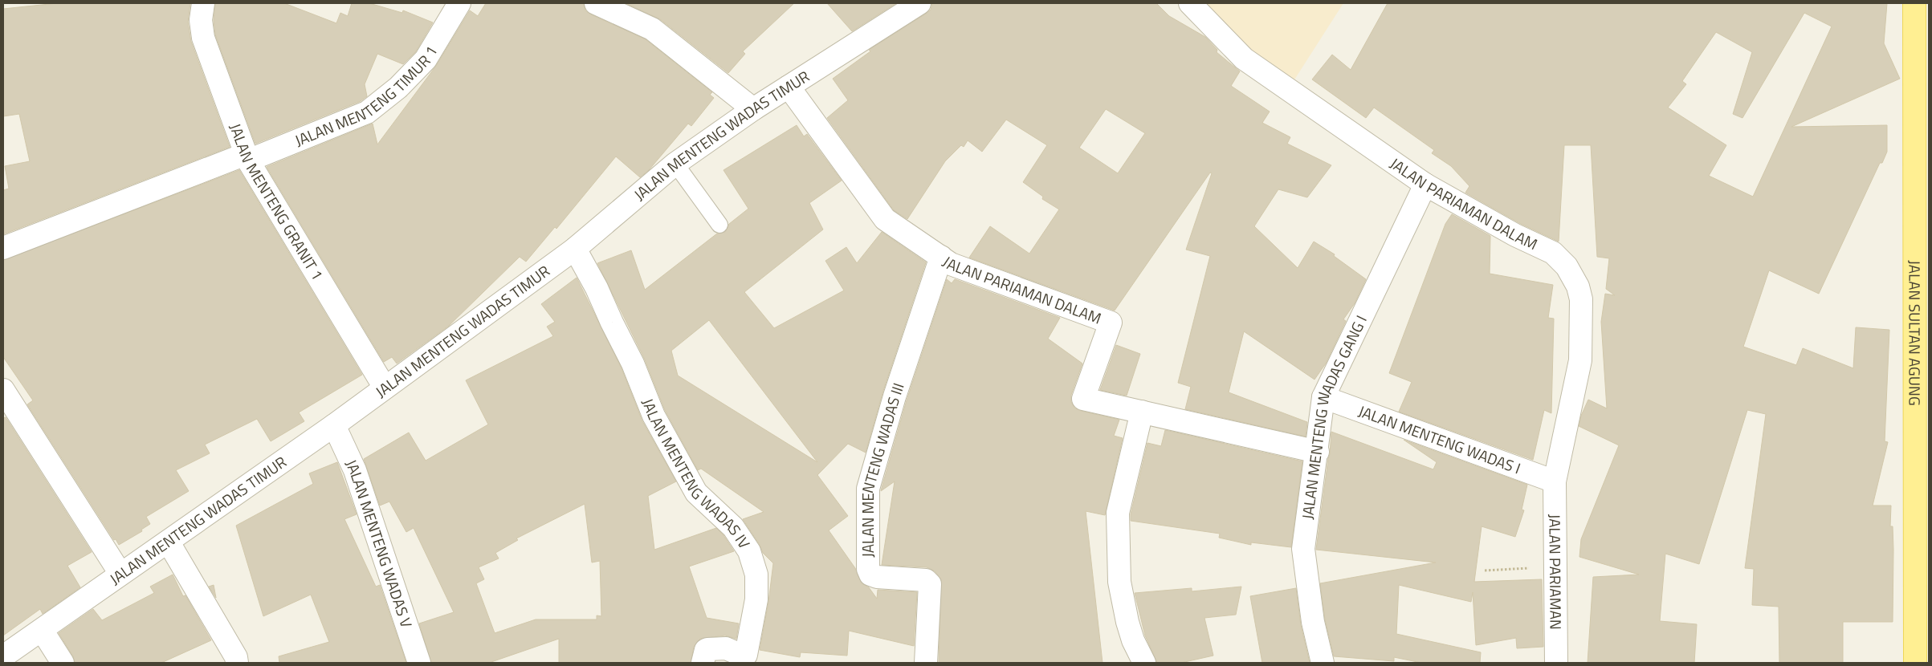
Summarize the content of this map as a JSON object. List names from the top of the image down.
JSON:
{
  "streets": {
    "main road": ["JALAN SULTAN AGUNG"],
    "street": [
      "JALAN MENTENG TIMUR 1",
      "JALAN MENTENG WADAS TIMUR",
      "JALAN MENTENG GRANIT 1",
      "JALAN PARIAMAN DALAM",
      "JALAN MENTENG WADAS GANG I",
      "JALAN MENTENG WADAS I",
      "JALAN MENTENG WADAS III",
      "JALAN MENTENG WADAS IV",
      "JALAN MENTENG WADAS V",
      "JALAN PARIAMAN"
    ]
  },
  "crossings": [
    ["JALAN MENTENG TIMUR 1", "JALAN MENTENG GRANIT 1"],
    ["JALAN MENTENG WADAS TIMUR", "JALAN MENTENG GRANIT 1"],
    ["JALAN MENTENG WADAS TIMUR", "JALAN PARIAMAN DALAM"],
    ["JALAN MENTENG WADAS TIMUR", "JALAN MENTENG WADAS IV"],
    ["JALAN MENTENG WADAS TIMUR", "JALAN MENTENG WADAS V"],
    ["JALAN PARIAMAN DALAM", "JALAN MENTENG WADAS GANG I"],
    ["JALAN PARIAMAN DALAM", "JALAN MENTENG WADAS I"],
    ["JALAN PARIAMAN DALAM", "JALAN MENTENG WADAS III"],
    ["JALAN PARIAMAN DALAM", "JALAN PARIAMAN"],
    ["JALAN MENTENG WADAS GANG I", "JALAN MENTENG WADAS I"],
    ["JALAN MENTENG WADAS I", "JALAN PARIAMAN"]
  ]
}
